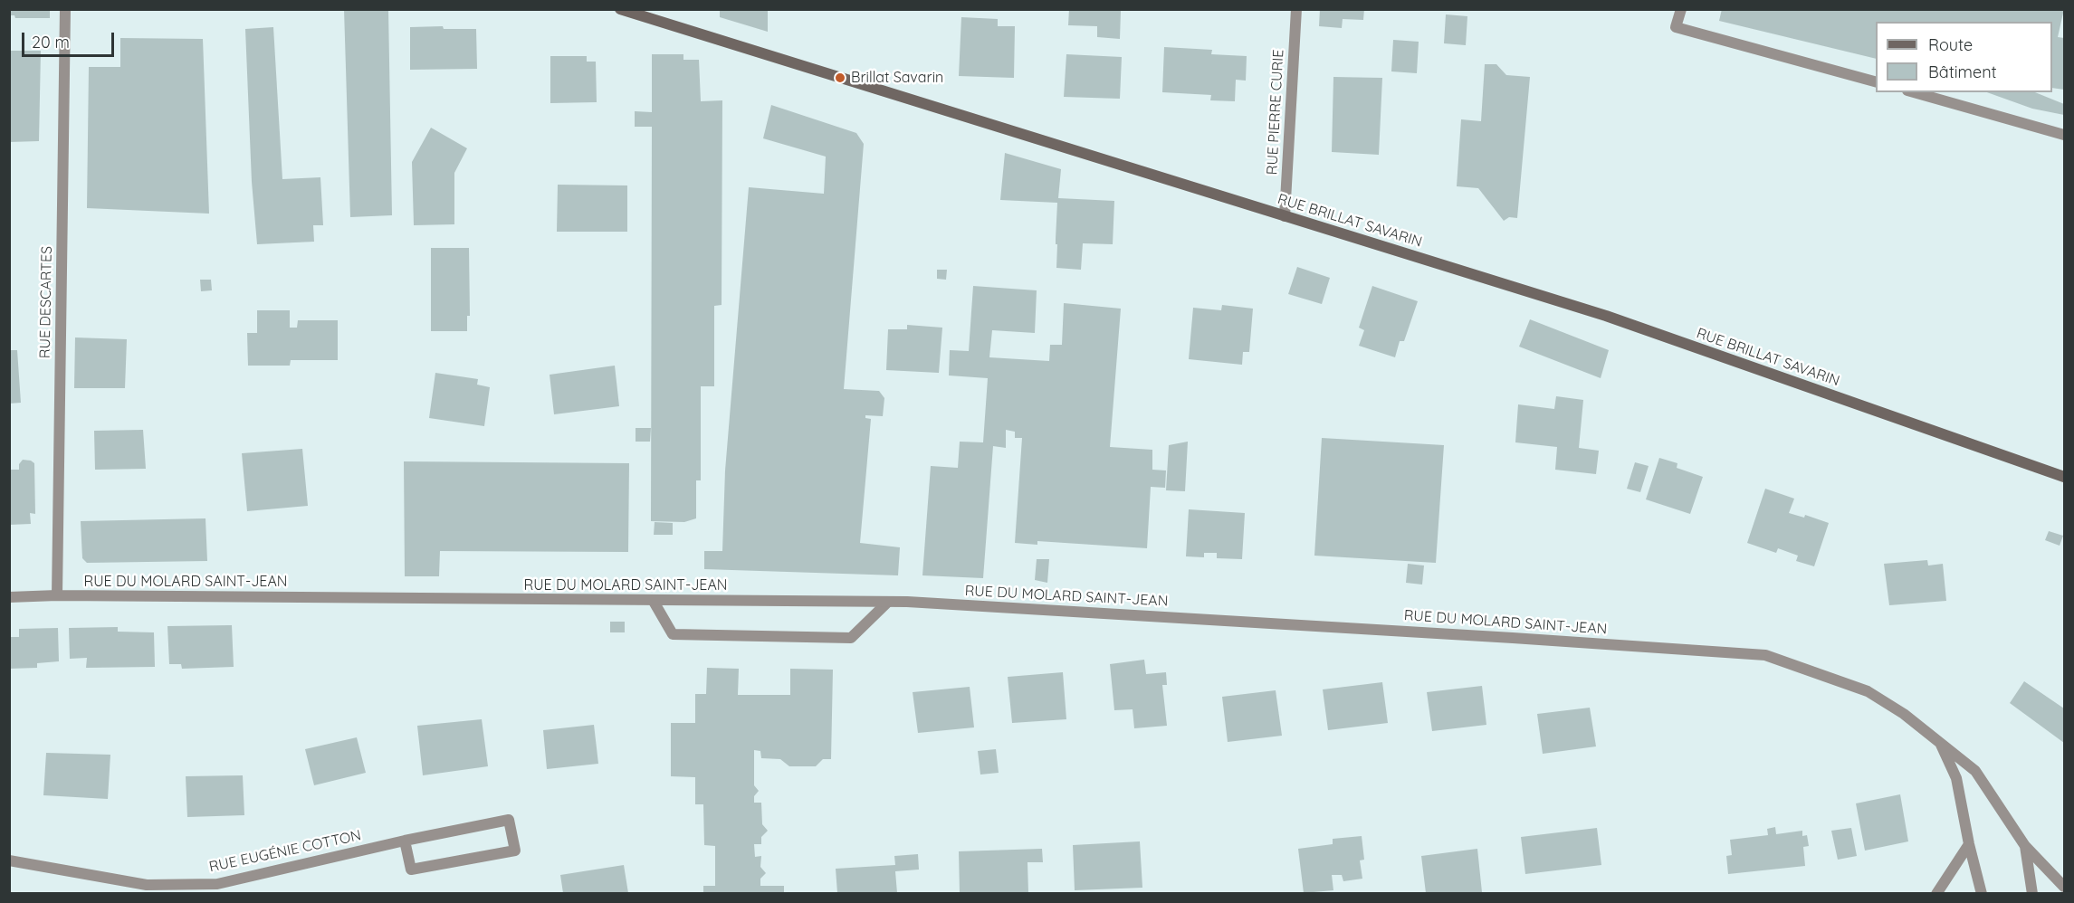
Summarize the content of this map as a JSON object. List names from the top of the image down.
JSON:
{
  "streets": {
    "main road": ["RUE BRILLAT SAVARIN"],
    "street": [
      "RUE PIERRE CURIE",
      "RUE DESCARTES",
      "RUE DU MOLARD SAINT-JEAN",
      "RUE EUGÉNIE COTTON"
    ]
  },
  "crossings": [
    ["RUE PIERRE CURIE", "RUE BRILLAT SAVARIN"],
    ["RUE DESCARTES", "RUE DU MOLARD SAINT-JEAN"]
  ],
  "places": ["Brillat Savarin"],
  "legend": ["Route", "Bâtiment"],
  "scale_bar": "20 m"
}
